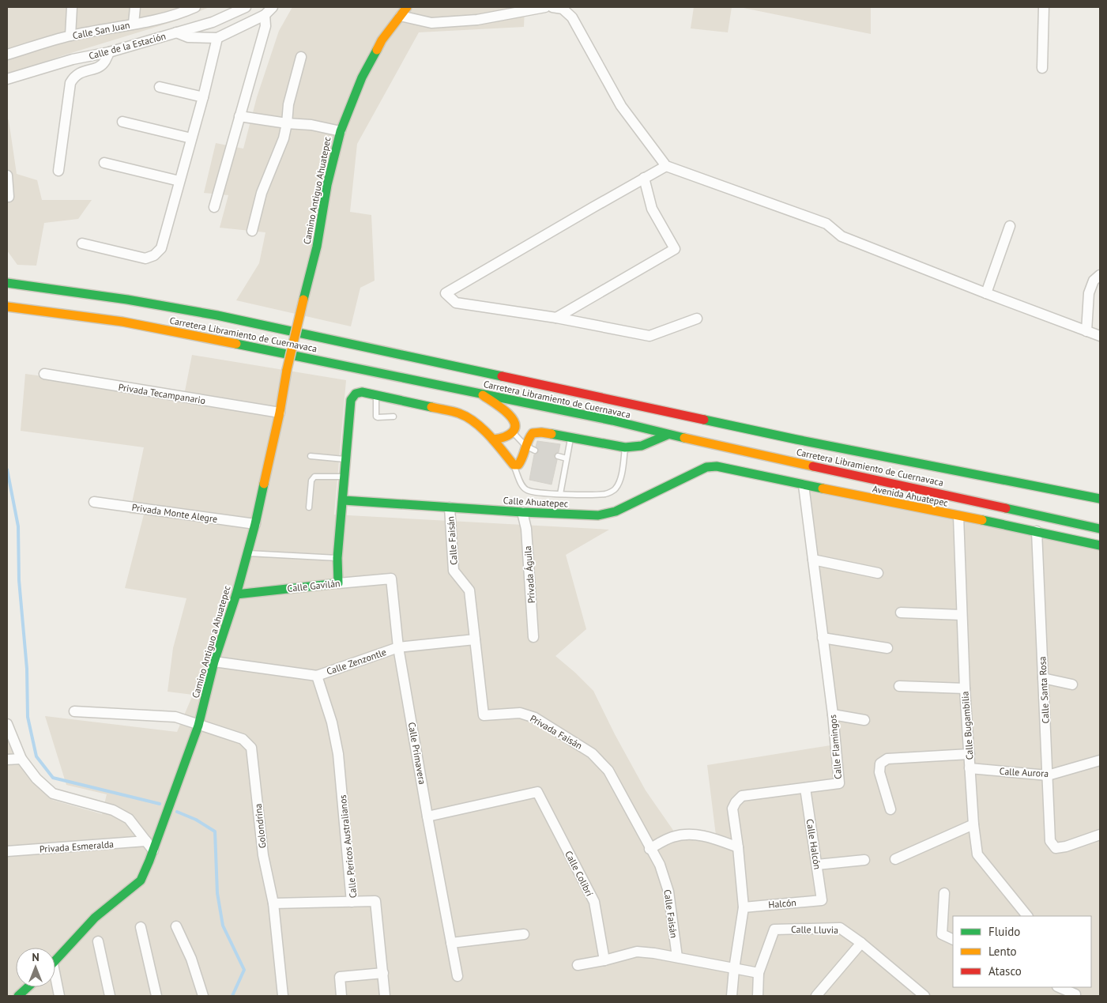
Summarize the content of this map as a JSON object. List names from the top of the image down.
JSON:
{
  "streets": {
    "main road": [
      "Camino Antiguo Ahuatepec",
      "Carretera Libramiento de Cuernavaca",
      "Avenida Ahuatepec",
      "Calle Ahuatepec",
      "Calle Gavilán",
      "Camino Antiguo a Ahuatepec"
    ],
    "street": [
      "Calle San Juan",
      "Calle de la Estación",
      "Privada Tecampanario",
      "Privada Monte Alegre",
      "Calle Faisán",
      "Privada Águila",
      "Calle Zenzontle",
      "Calle Santa Rosa",
      "Calle Bugambilia",
      "Privada Faisán",
      "Calle Flamingos",
      "Calle Primavera",
      "Calle Aurora",
      "Golondrina",
      "Calle Halcón",
      "Privada Esmeralda",
      "Calle Pericos Australianos",
      "Calle Colibrí",
      "Halcón",
      "Calle Lluvia"
    ]
  },
  "crossings": [
    ["Camino Antiguo Ahuatepec", "Camino Antiguo a Ahuatepec"],
    ["Privada Tecampanario", "Camino Antiguo a Ahuatepec"],
    ["Avenida Ahuatepec", "Calle Ahuatepec"],
    ["Avenida Ahuatepec", "Calle Santa Rosa"],
    ["Avenida Ahuatepec", "Calle Bugambilia"],
    ["Avenida Ahuatepec", "Calle Flamingos"],
    ["Calle Ahuatepec", "Calle Faisán"],
    ["Calle Ahuatepec", "Privada Águila"],
    ["Privada Monte Alegre", "Camino Antiguo a Ahuatepec"],
    ["Calle Faisán", "Calle Zenzontle"],
    ["Calle Faisán", "Privada Faisán"],
    ["Calle Gavilán", "Camino Antiguo a Ahuatepec"],
    ["Calle Gavilán", "Calle Primavera"],
    ["Camino Antiguo a Ahuatepec", "Calle Zenzontle"],
    ["Camino Antiguo a Ahuatepec", "Golondrina"],
    ["Calle Zenzontle", "Privada Faisán"],
    ["Calle Zenzontle", "Calle Primavera"],
    ["Calle Zenzontle", "Calle Pericos Australianos"],
    ["Calle Santa Rosa", "Calle Aurora"],
    ["Calle Bugambilia", "Calle Aurora"],
    ["Calle Flamingos", "Calle Halcón"],
    ["Calle Flamingos", "Halcón"],
    ["Calle Primavera", "Calle Colibrí"],
    ["Calle Halcón", "Halcón"]
  ],
  "legend": ["Fluido", "Lento", "Atasco"],
  "north": "top"
}
